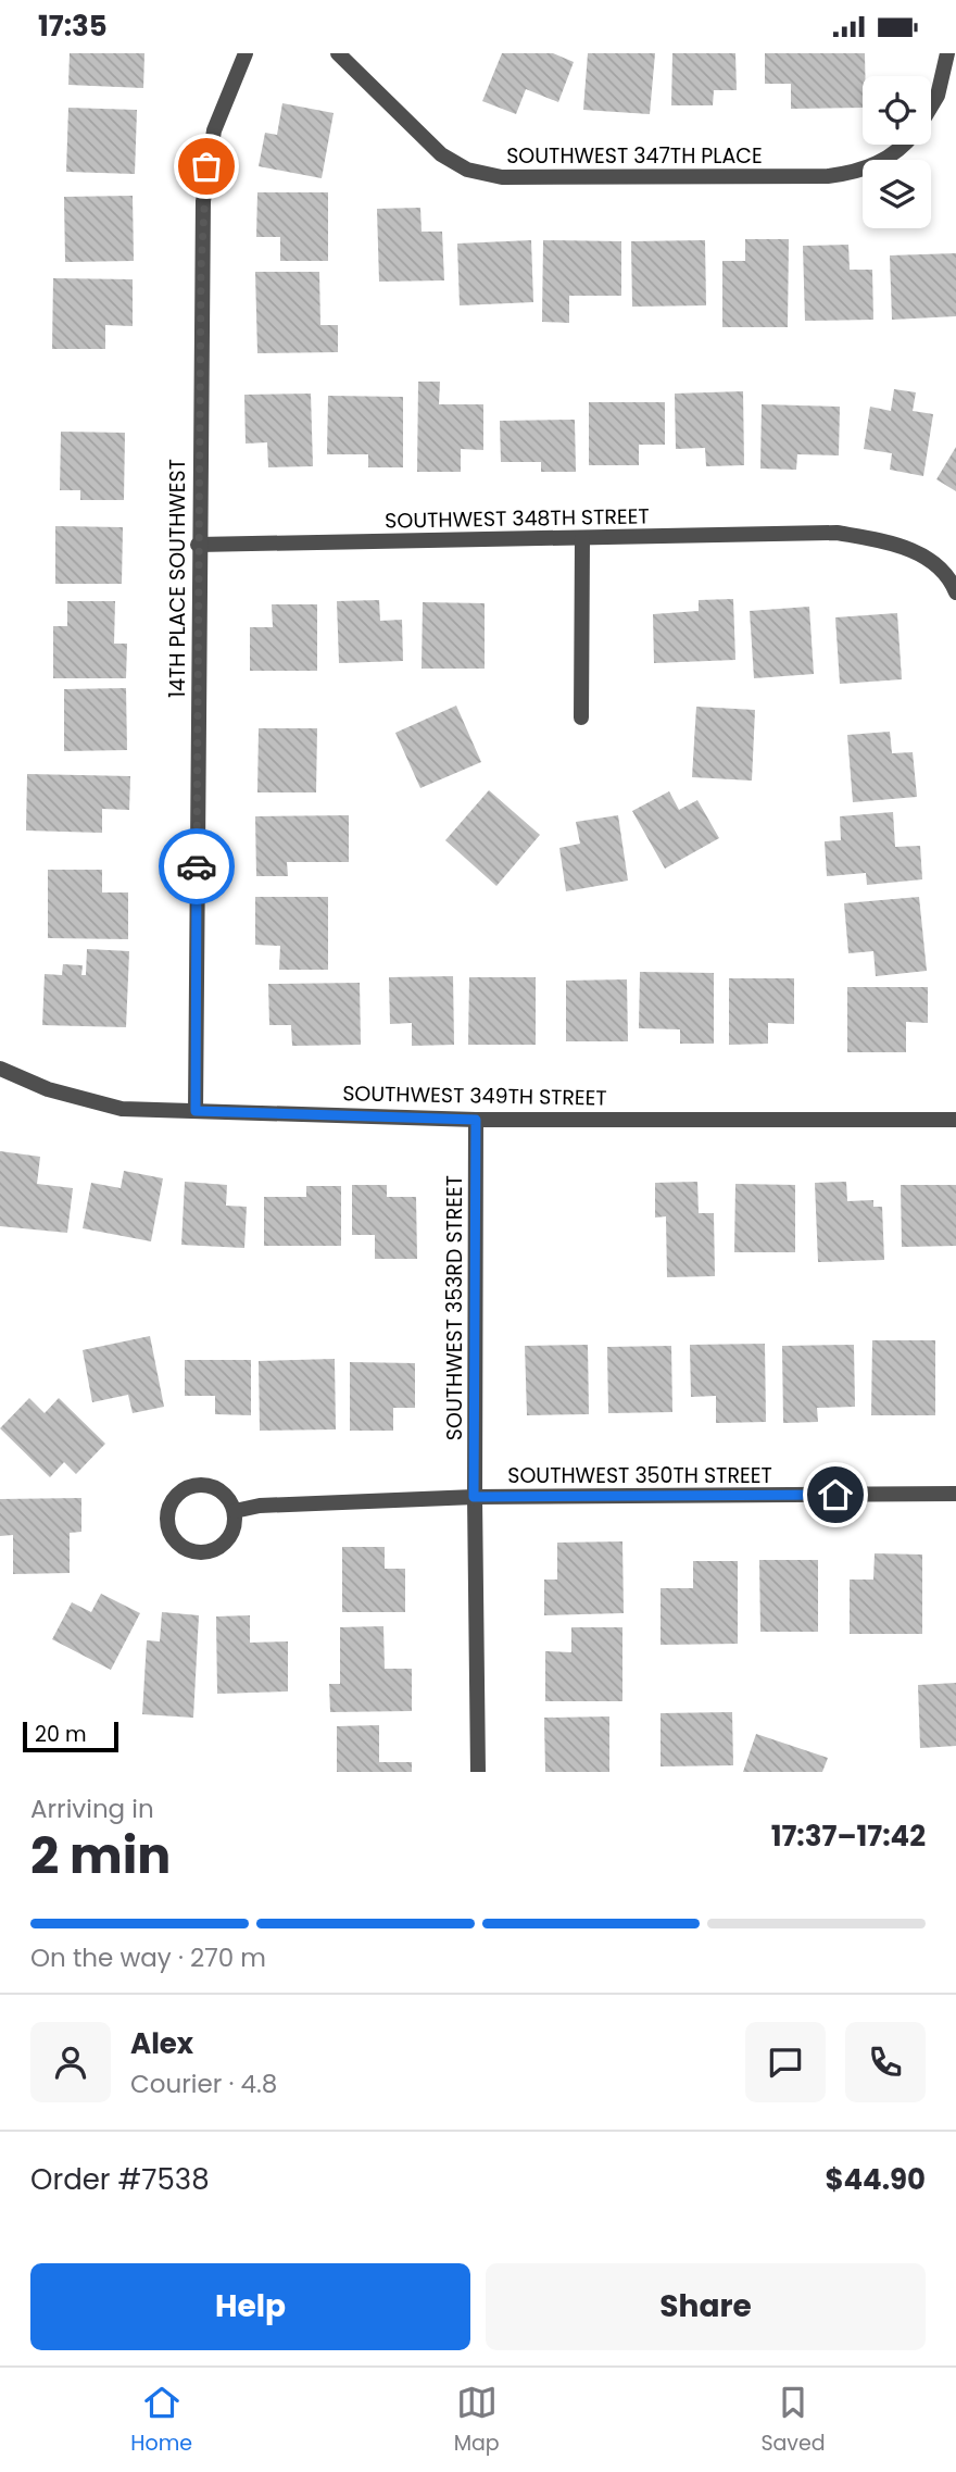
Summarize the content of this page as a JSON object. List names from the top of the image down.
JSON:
{
  "streets": {
    "street": [
      "SOUTHWEST 347TH PLACE",
      "SOUTHWEST 348TH STREET",
      "14TH PLACE SOUTHWEST",
      "SOUTHWEST 349TH STREET",
      "SOUTHWEST 353RD STREET",
      "SOUTHWEST 350TH STREET"
    ]
  },
  "crossings": [
    ["SOUTHWEST 348TH STREET", "14TH PLACE SOUTHWEST"],
    ["14TH PLACE SOUTHWEST", "SOUTHWEST 349TH STREET"],
    ["SOUTHWEST 349TH STREET", "SOUTHWEST 353RD STREET"],
    ["SOUTHWEST 353RD STREET", "SOUTHWEST 350TH STREET"]
  ],
  "scale_bar": "20 m",
  "page": {
    "status": "17:35",
    "scale": "20 m",
    "heading": ["2 min", "Arriving in", "17:37–17:42"],
    "panel": [
      "Alex",
      "Courier · 4.8",
      "Order #7538",
      "$44.90"
    ],
    "bar": "On the way · 270 m",
    "buttons": ["Help", "Share"],
    "tabs": ["Home", "Map", "Saved"]
  }
}
